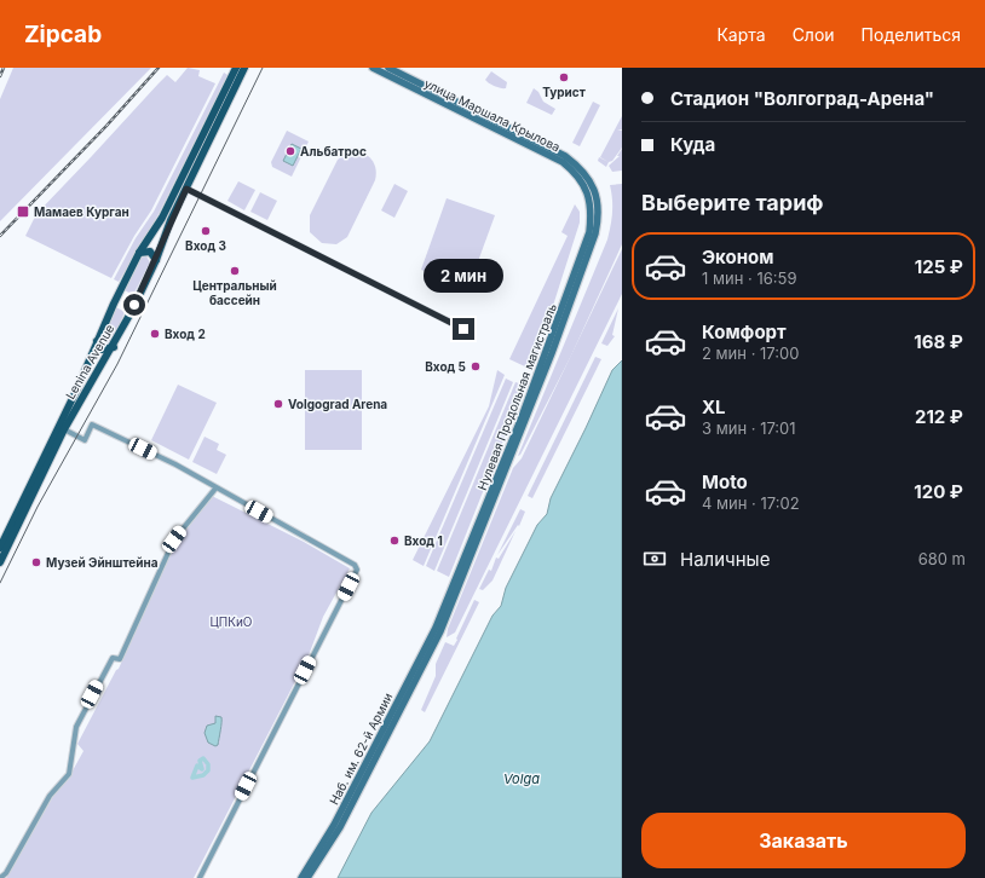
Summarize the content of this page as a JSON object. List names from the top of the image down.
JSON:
{
  "streets": {
    "main road": [
      "улица Маршала Крылова",
      "Lenina Avenue",
      "Нулевая Продольная магистраль",
      "Наб. им. 62-й Армии"
    ]
  },
  "crossings": [
    ["улица Маршала Крылова", "Нулевая Продольная магистраль"],
    ["Нулевая Продольная магистраль", "Наб. им. 62-й Армии"]
  ],
  "water": ["Volga"],
  "parks": ["ЦПКиО"],
  "places": {
    "other": [
      "Турист",
      "Альбатрос",
      "Вход 3",
      "Центральный бассейн",
      "Вход 2",
      "Вход 5",
      "Volgograd Arena",
      "Вход 1",
      "Музей Эйнштейна"
    ],
    "transit": ["Мамаев Курган"]
  },
  "page": {
    "header": "Zipcab",
    "nav": ["Карта", "Слои", "Поделиться"],
    "banner": ["Стадион \"Волгоград-Арена\"", "Куда"],
    "heading": "Выберите тариф",
    "list": [
      {
        "name": "Эконом",
        "note": "1 мин · 16:59",
        "value": "125 ₽"
      },
      {
        "name": "Комфорт",
        "note": "2 мин · 17:00",
        "value": "168 ₽"
      },
      {
        "name": "XL",
        "note": "3 мин · 17:01",
        "value": "212 ₽"
      },
      {
        "name": "Moto",
        "note": "4 мин · 17:02",
        "value": "120 ₽"
      }
    ],
    "bubble": "2 мин",
    "pay": ["Наличные", "680 m"],
    "buttons": "Заказать"
  }
}
